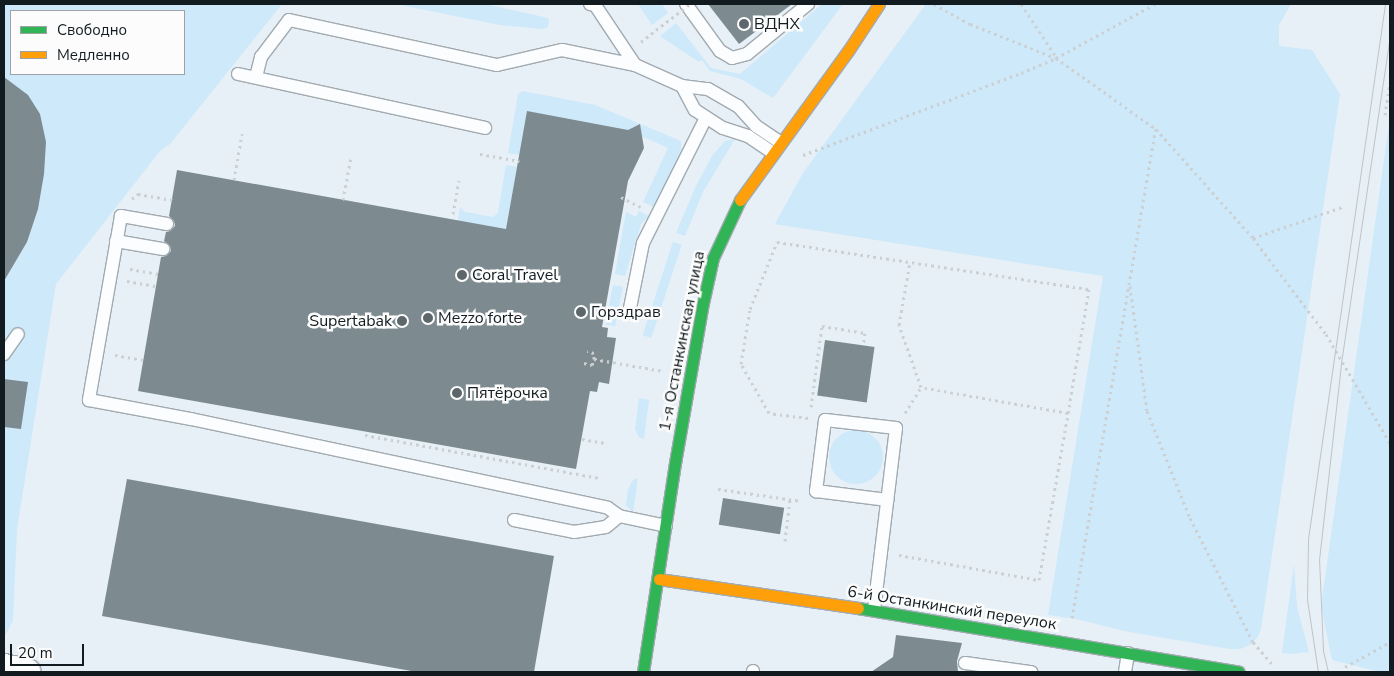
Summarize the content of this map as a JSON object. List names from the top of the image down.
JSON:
{
  "streets": {
    "street": ["1-я Останкинская улица", "6-й Останкинский переулок"]
  },
  "crossings": [
    ["1-я Останкинская улица", "6-й Останкинский переулок"]
  ],
  "places": [
    "ВДНХ",
    "Coral Travel",
    "Горздрав",
    "Mezzo forte",
    "Supertabak",
    "Пятёрочка"
  ],
  "legend": ["Свободно", "Медленно"],
  "scale_bar": "20 m"
}
